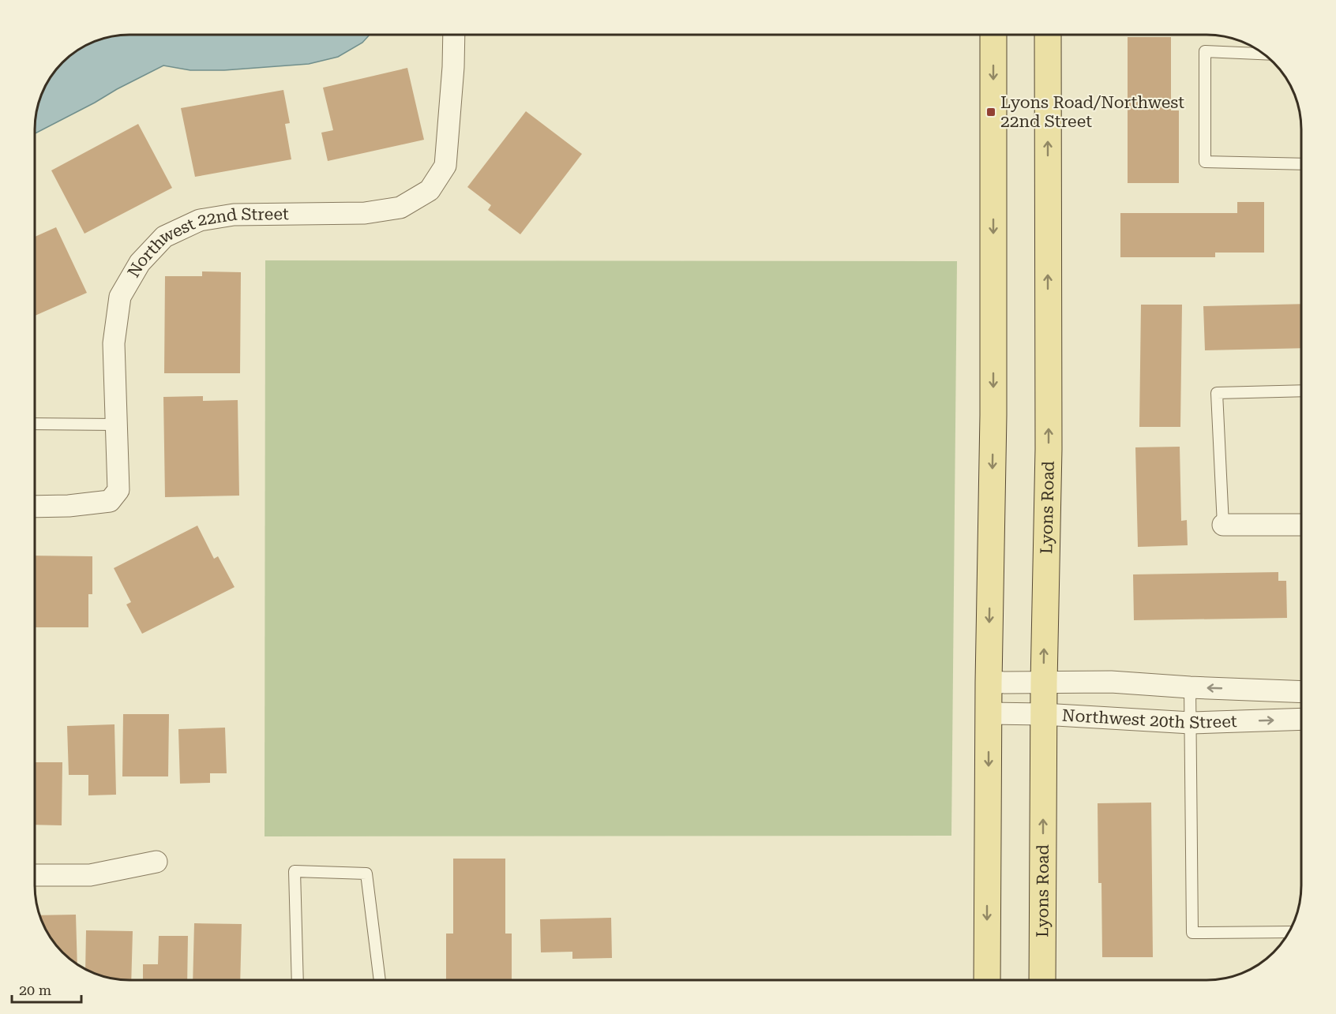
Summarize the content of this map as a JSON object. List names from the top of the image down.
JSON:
{
  "streets": {
    "main road": ["Lyons Road"],
    "street": ["Northwest 22nd Street", "Northwest 20th Street"]
  },
  "crossings": [
    ["Lyons Road", "Northwest 20th Street"]
  ],
  "places": {
    "transit": ["Lyons Road/Northwest 22nd Street"]
  },
  "scale_bar": "20 m"
}
